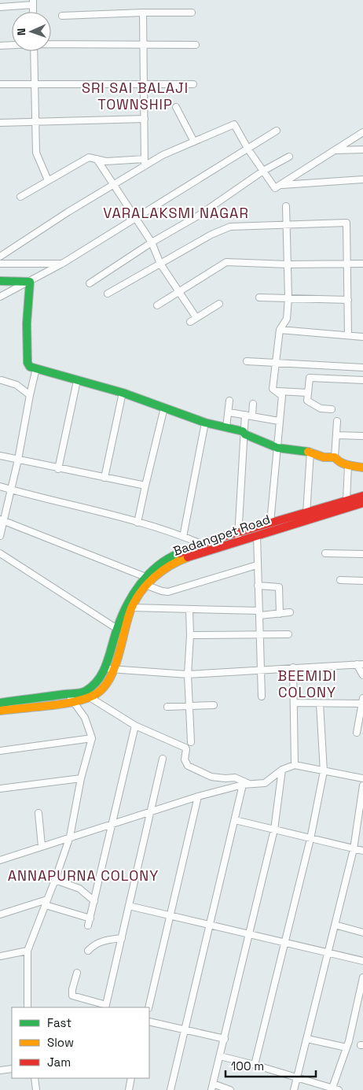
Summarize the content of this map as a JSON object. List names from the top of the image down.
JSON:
{
  "streets": {
    "main road": ["Badangpet Road"]
  },
  "districts": [
    "SRI SAI BALAJI TOWNSHIP",
    "VARALAKSMI NAGAR",
    "BEEMIDI COLONY",
    "ANNAPURNA COLONY"
  ],
  "legend": ["Fast", "Slow", "Jam"],
  "scale_bar": "100 m",
  "north": "left"
}
